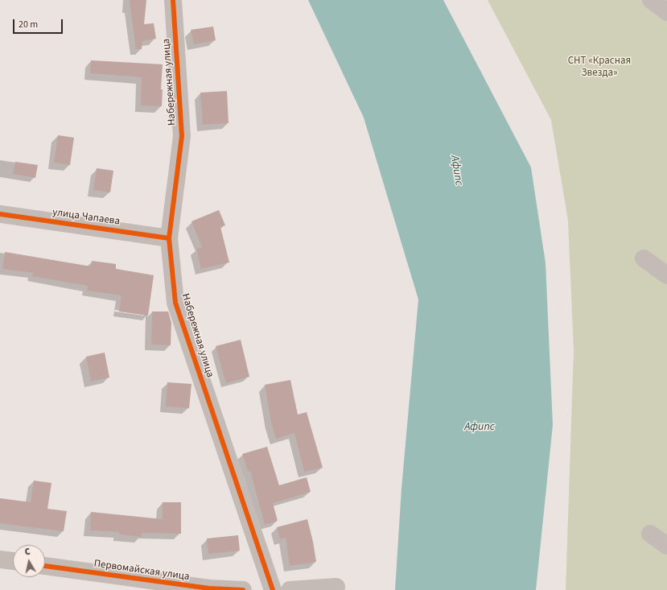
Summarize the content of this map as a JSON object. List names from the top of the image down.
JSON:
{
  "streets": {
    "street": ["Набережная улица", "улица Чапаева", "Первомайская улица"]
  },
  "crossings": [
    ["Набережная улица", "улица Чапаева"]
  ],
  "water": ["Афипс"],
  "parks": ["СНТ «Красная Звезда»"],
  "scale_bar": "20 m",
  "north": "top"
}
